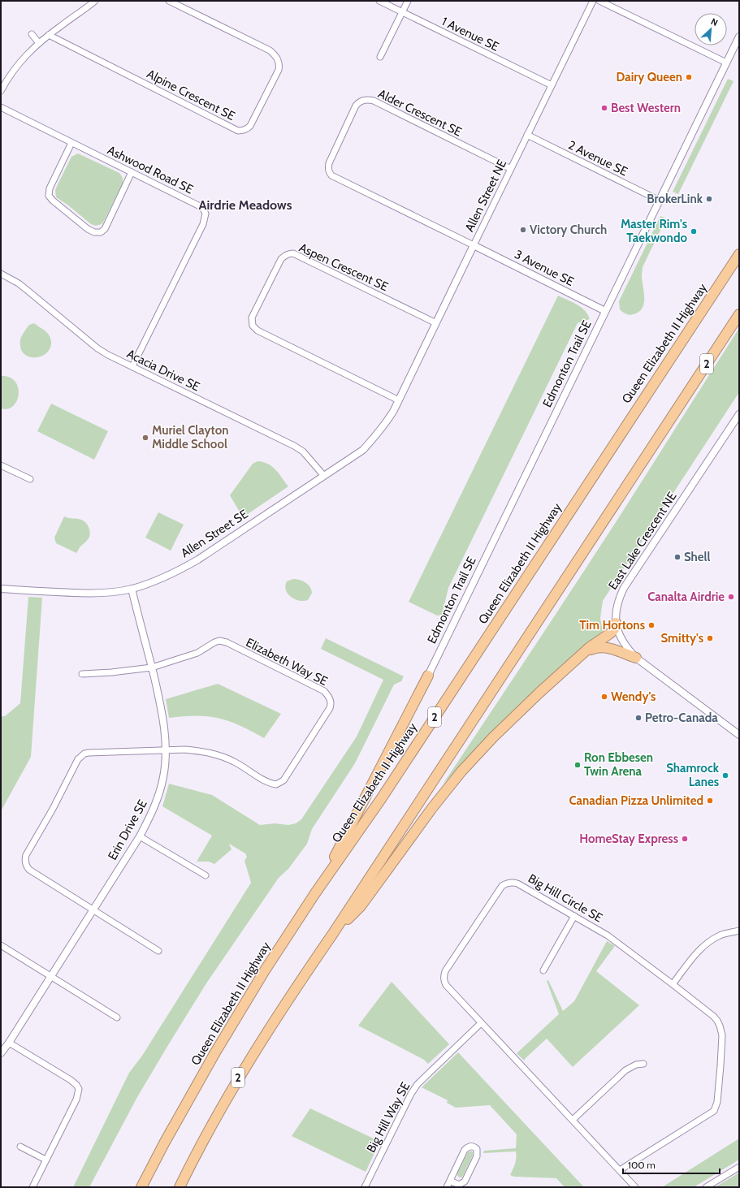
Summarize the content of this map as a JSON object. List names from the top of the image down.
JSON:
{
  "streets": {
    "highway": ["Queen Elizabeth II Highway", "2"],
    "street": [
      "1 Avenue SE",
      "Alpine Crescent SE",
      "Alder Crescent SE",
      "2 Avenue SE",
      "Ashwood Road SE",
      "Allen Street NE",
      "Aspen Crescent SE",
      "3 Avenue SE",
      "Edmonton Trail SE",
      "Acacia Drive SE",
      "Allen Street SE",
      "East Lake Crescent NE",
      "Elizabeth Way SE",
      "Erin Drive SE",
      "Big Hill Circle SE",
      "Big Hill Way SE"
    ]
  },
  "crossings": [
    ["1 Avenue SE", "Allen Street NE"],
    ["Alder Crescent SE", "Allen Street NE"],
    ["Alder Crescent SE", "3 Avenue SE"],
    ["2 Avenue SE", "Allen Street NE"],
    ["2 Avenue SE", "Edmonton Trail SE"],
    ["Ashwood Road SE", "Acacia Drive SE"],
    ["Allen Street NE", "Aspen Crescent SE"],
    ["Allen Street NE", "3 Avenue SE"],
    ["Allen Street NE", "Allen Street SE"],
    ["Aspen Crescent SE", "Allen Street SE"],
    ["3 Avenue SE", "Edmonton Trail SE"],
    ["Acacia Drive SE", "Allen Street SE"],
    ["Allen Street SE", "Erin Drive SE"],
    ["Elizabeth Way SE", "Erin Drive SE"],
    ["Big Hill Circle SE", "Big Hill Way SE"]
  ],
  "districts": ["Airdrie Meadows"],
  "places": [
    "Dairy Queen",
    "Best Western",
    "BrokerLink",
    "Victory Church",
    "Master Rim's Taekwondo",
    "Muriel Clayton Middle School",
    "Shell",
    "Canalta Airdrie",
    "Tim Hortons",
    "Smitty's",
    "Wendy's",
    "Petro-Canada",
    "Ron Ebbesen Twin Arena",
    "Shamrock Lanes",
    "Canadian Pizza Unlimited",
    "HomeStay Express"
  ],
  "scale_bar": "100 m",
  "north": "top right"
}
